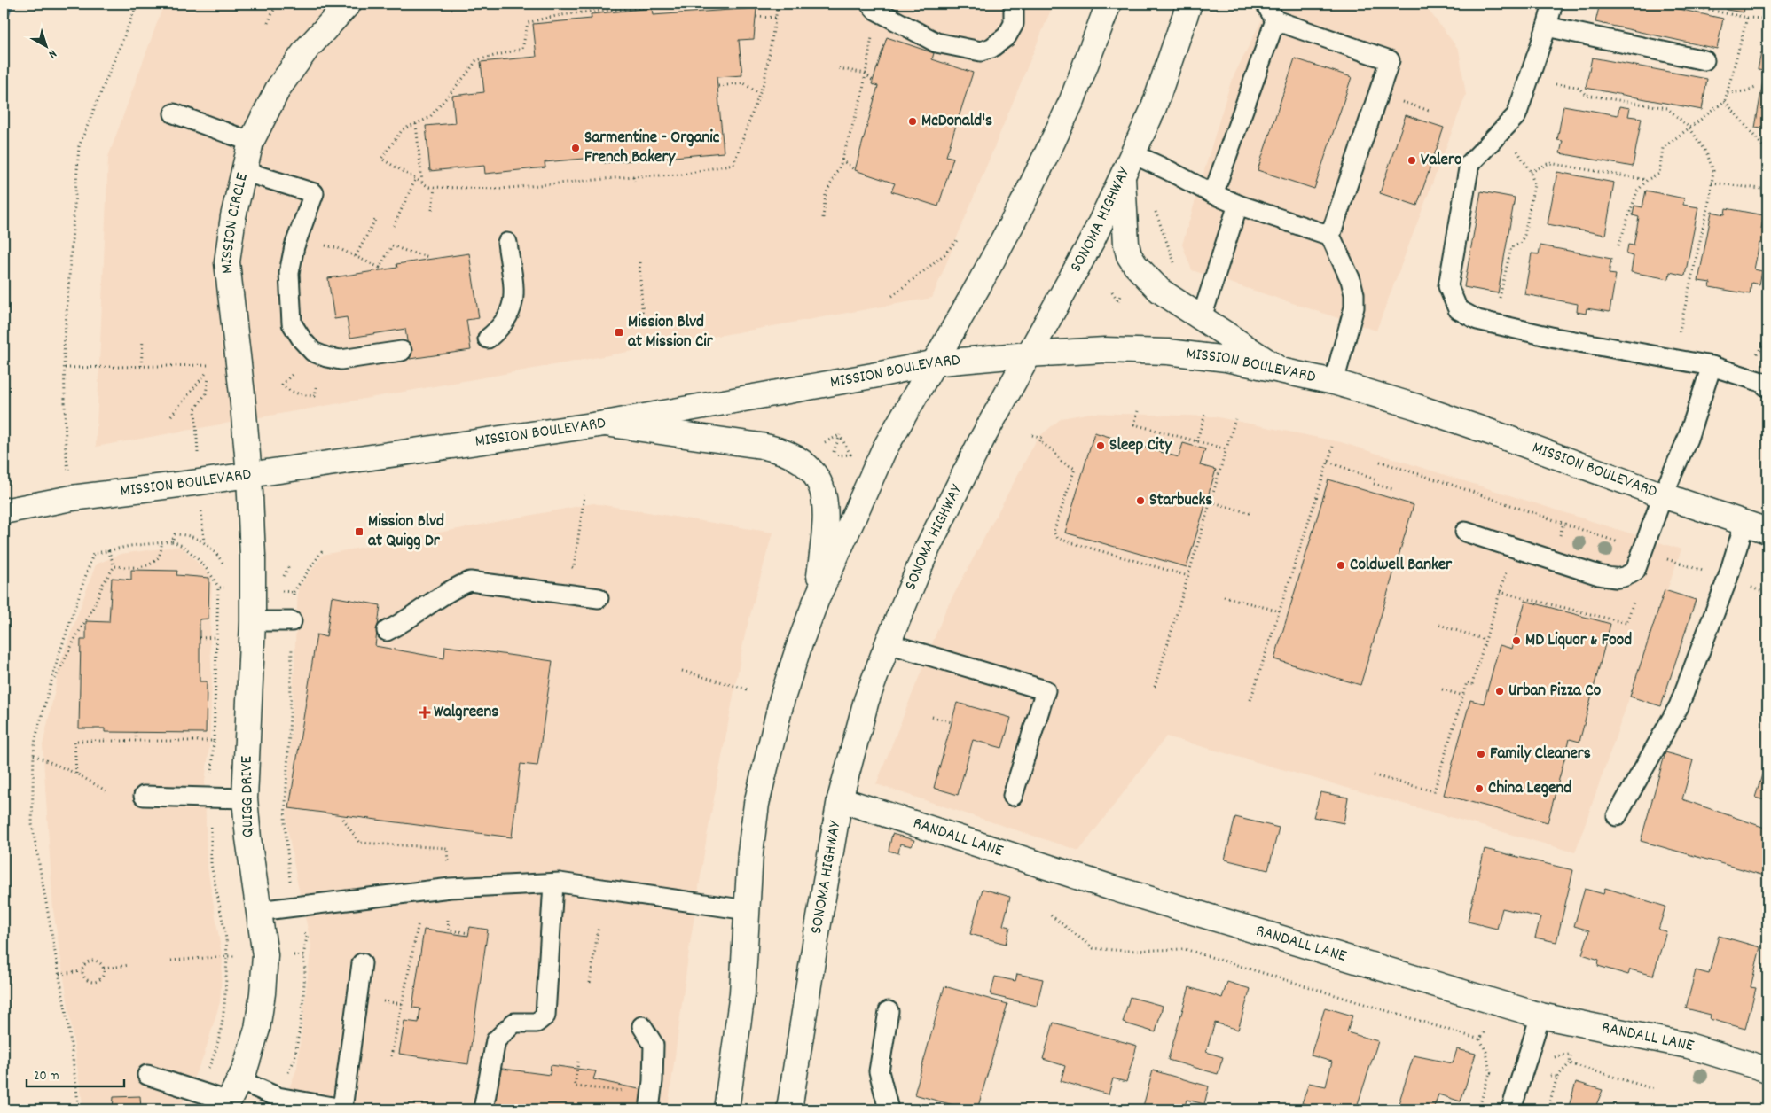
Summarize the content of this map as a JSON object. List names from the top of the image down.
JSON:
{
  "streets": {
    "main road": [
      "SONOMA HIGHWAY",
      "MISSION CIRCLE",
      "MISSION BOULEVARD",
      "QUIGG DRIVE",
      "RANDALL LANE"
    ]
  },
  "crossings": [
    ["SONOMA HIGHWAY", "MISSION BOULEVARD"],
    ["SONOMA HIGHWAY", "RANDALL LANE"],
    ["MISSION CIRCLE", "MISSION BOULEVARD"],
    ["MISSION CIRCLE", "QUIGG DRIVE"],
    ["MISSION BOULEVARD", "QUIGG DRIVE"]
  ],
  "places": {
    "other": [
      "McDonald's",
      "Sarmentine - Organic French Bakery",
      "Valero",
      "Sleep City",
      "Starbucks",
      "Coldwell Banker",
      "MD Liquor & Food",
      "Urban Pizza Co",
      "Family Cleaners",
      "China Legend"
    ],
    "transit": ["Mission Blvd at Mission Cir", "Mission Blvd at Quigg Dr"],
    "health": ["Walgreens"]
  },
  "scale_bar": "20 m",
  "north": "bottom right"
}
